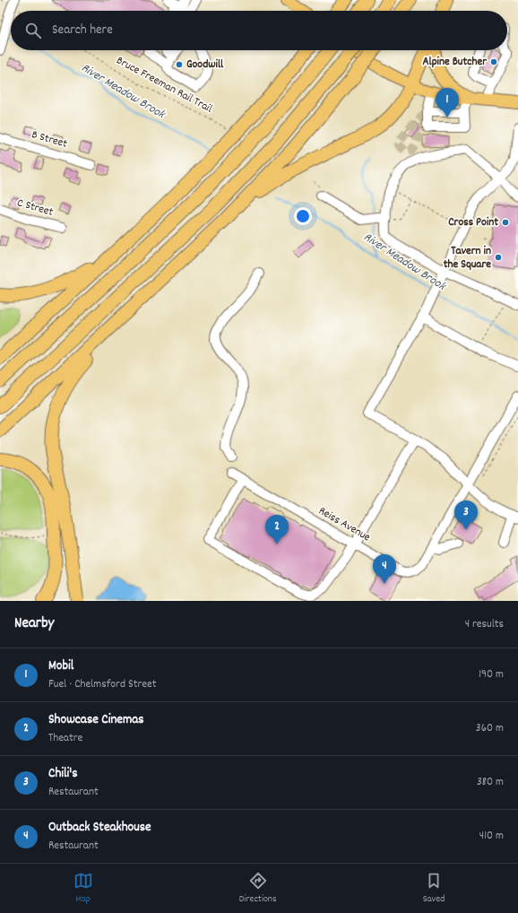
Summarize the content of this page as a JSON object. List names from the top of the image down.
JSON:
{
  "streets": {
    "street": ["B Street", "C Street", "Reiss Avenue"],
    "path": ["Bruce Freeman Rail Trail"]
  },
  "water": ["River Meadow Brook"],
  "places": [
    "Alpine Butcher",
    "Goodwill",
    "Cross Point",
    "Tavern in the Square"
  ],
  "page": {
    "search": "Search here",
    "pins": [
      "1",
      "3",
      "2",
      "4"
    ],
    "heading": ["Nearby", "4 results"],
    "list": [
      {
        "mark": "1",
        "name": "Mobil",
        "note": "Fuel · Chelmsford Street",
        "value": "190 m"
      },
      {
        "mark": "2",
        "name": "Showcase Cinemas",
        "note": "Theatre",
        "value": "360 m"
      },
      {
        "mark": "3",
        "name": "Chili's",
        "note": "Restaurant",
        "value": "380 m"
      },
      {
        "mark": "4",
        "name": "Outback Steakhouse",
        "note": "Restaurant",
        "value": "410 m"
      }
    ],
    "nav": ["Map", "Directions", "Saved"]
  }
}
